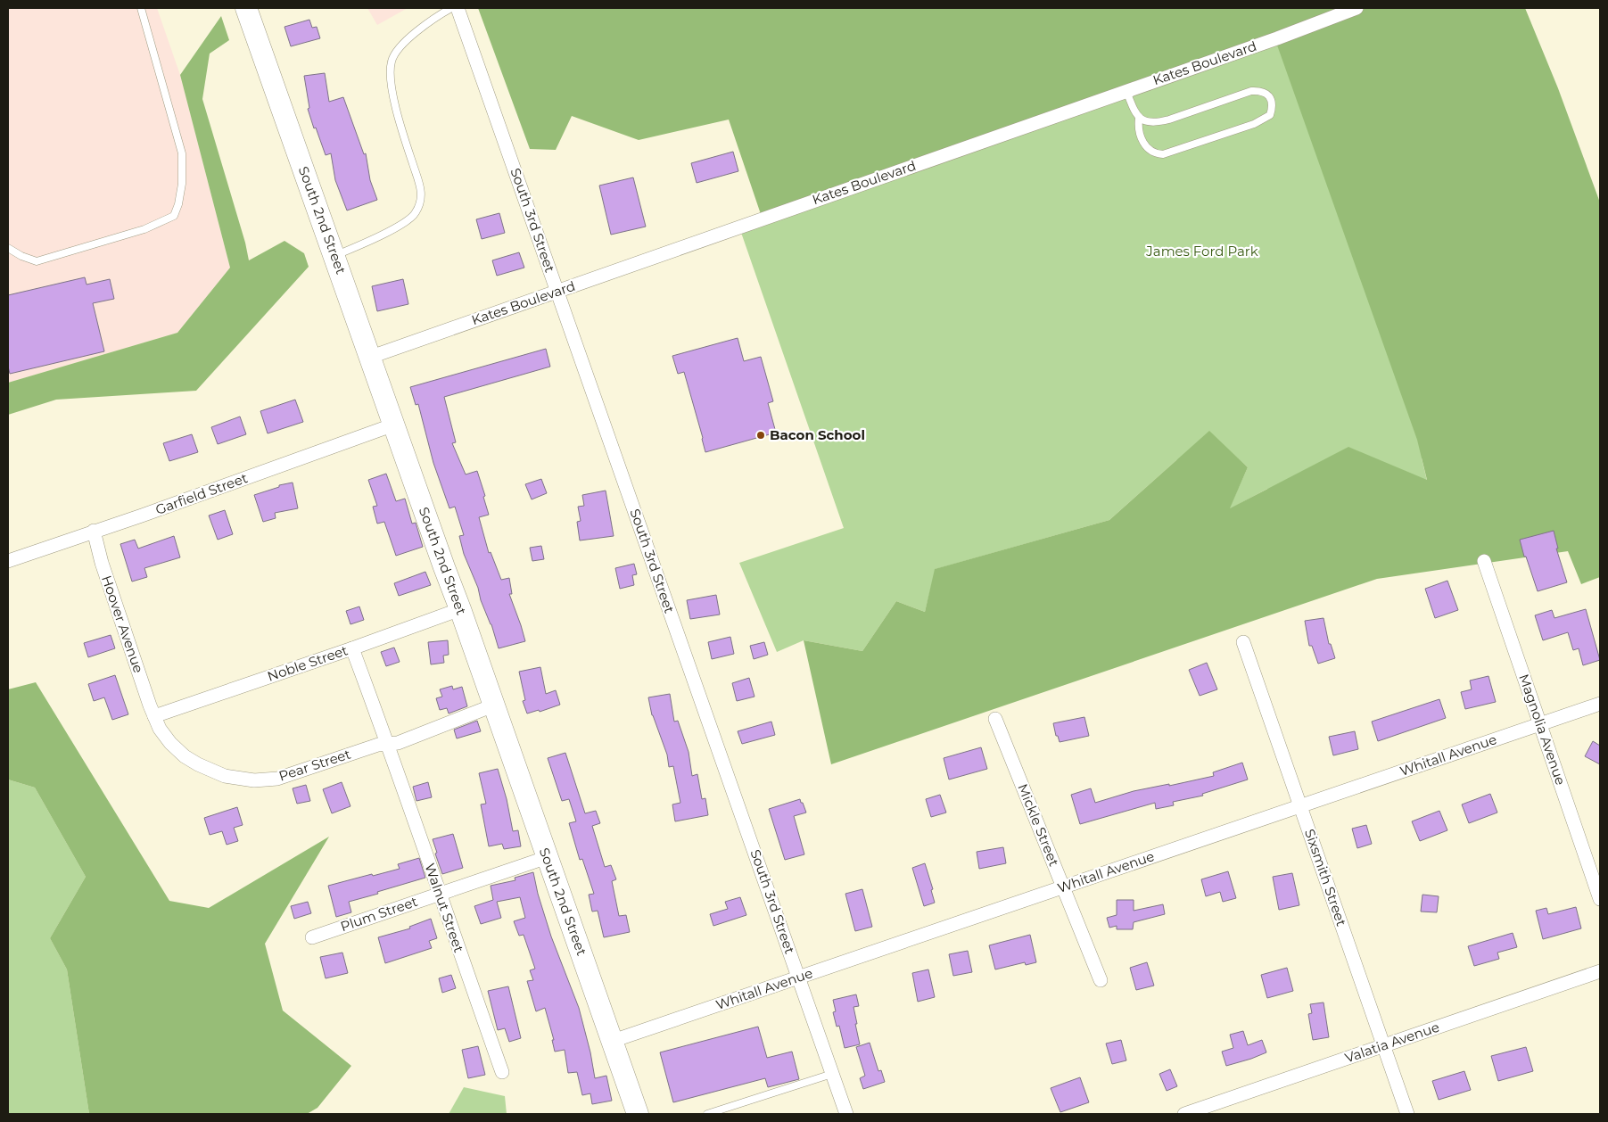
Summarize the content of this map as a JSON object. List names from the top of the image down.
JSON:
{
  "streets": {
    "main road": ["South 2nd Street"],
    "street": [
      "Kates Boulevard",
      "South 3rd Street",
      "Garfield Street",
      "Hoover Avenue",
      "Noble Street",
      "Magnolia Avenue",
      "Whitall Avenue",
      "Pear Street",
      "Mickle Street",
      "Sixsmith Street",
      "Walnut Street",
      "Plum Street",
      "Valatia Avenue"
    ]
  },
  "crossings": [
    ["Kates Boulevard", "South 2nd Street"],
    ["Kates Boulevard", "South 3rd Street"],
    ["South 2nd Street", "Garfield Street"],
    ["South 2nd Street", "Noble Street"],
    ["South 2nd Street", "Whitall Avenue"],
    ["South 2nd Street", "Pear Street"],
    ["South 2nd Street", "Plum Street"],
    ["South 3rd Street", "Whitall Avenue"],
    ["Garfield Street", "Hoover Avenue"],
    ["Hoover Avenue", "Noble Street"],
    ["Hoover Avenue", "Pear Street"],
    ["Noble Street", "Pear Street"],
    ["Noble Street", "Walnut Street"],
    ["Magnolia Avenue", "Whitall Avenue"],
    ["Whitall Avenue", "Mickle Street"],
    ["Whitall Avenue", "Sixsmith Street"],
    ["Pear Street", "Walnut Street"],
    ["Sixsmith Street", "Valatia Avenue"],
    ["Walnut Street", "Plum Street"]
  ],
  "parks": ["James Ford Park"],
  "places": ["Bacon School"]
}
